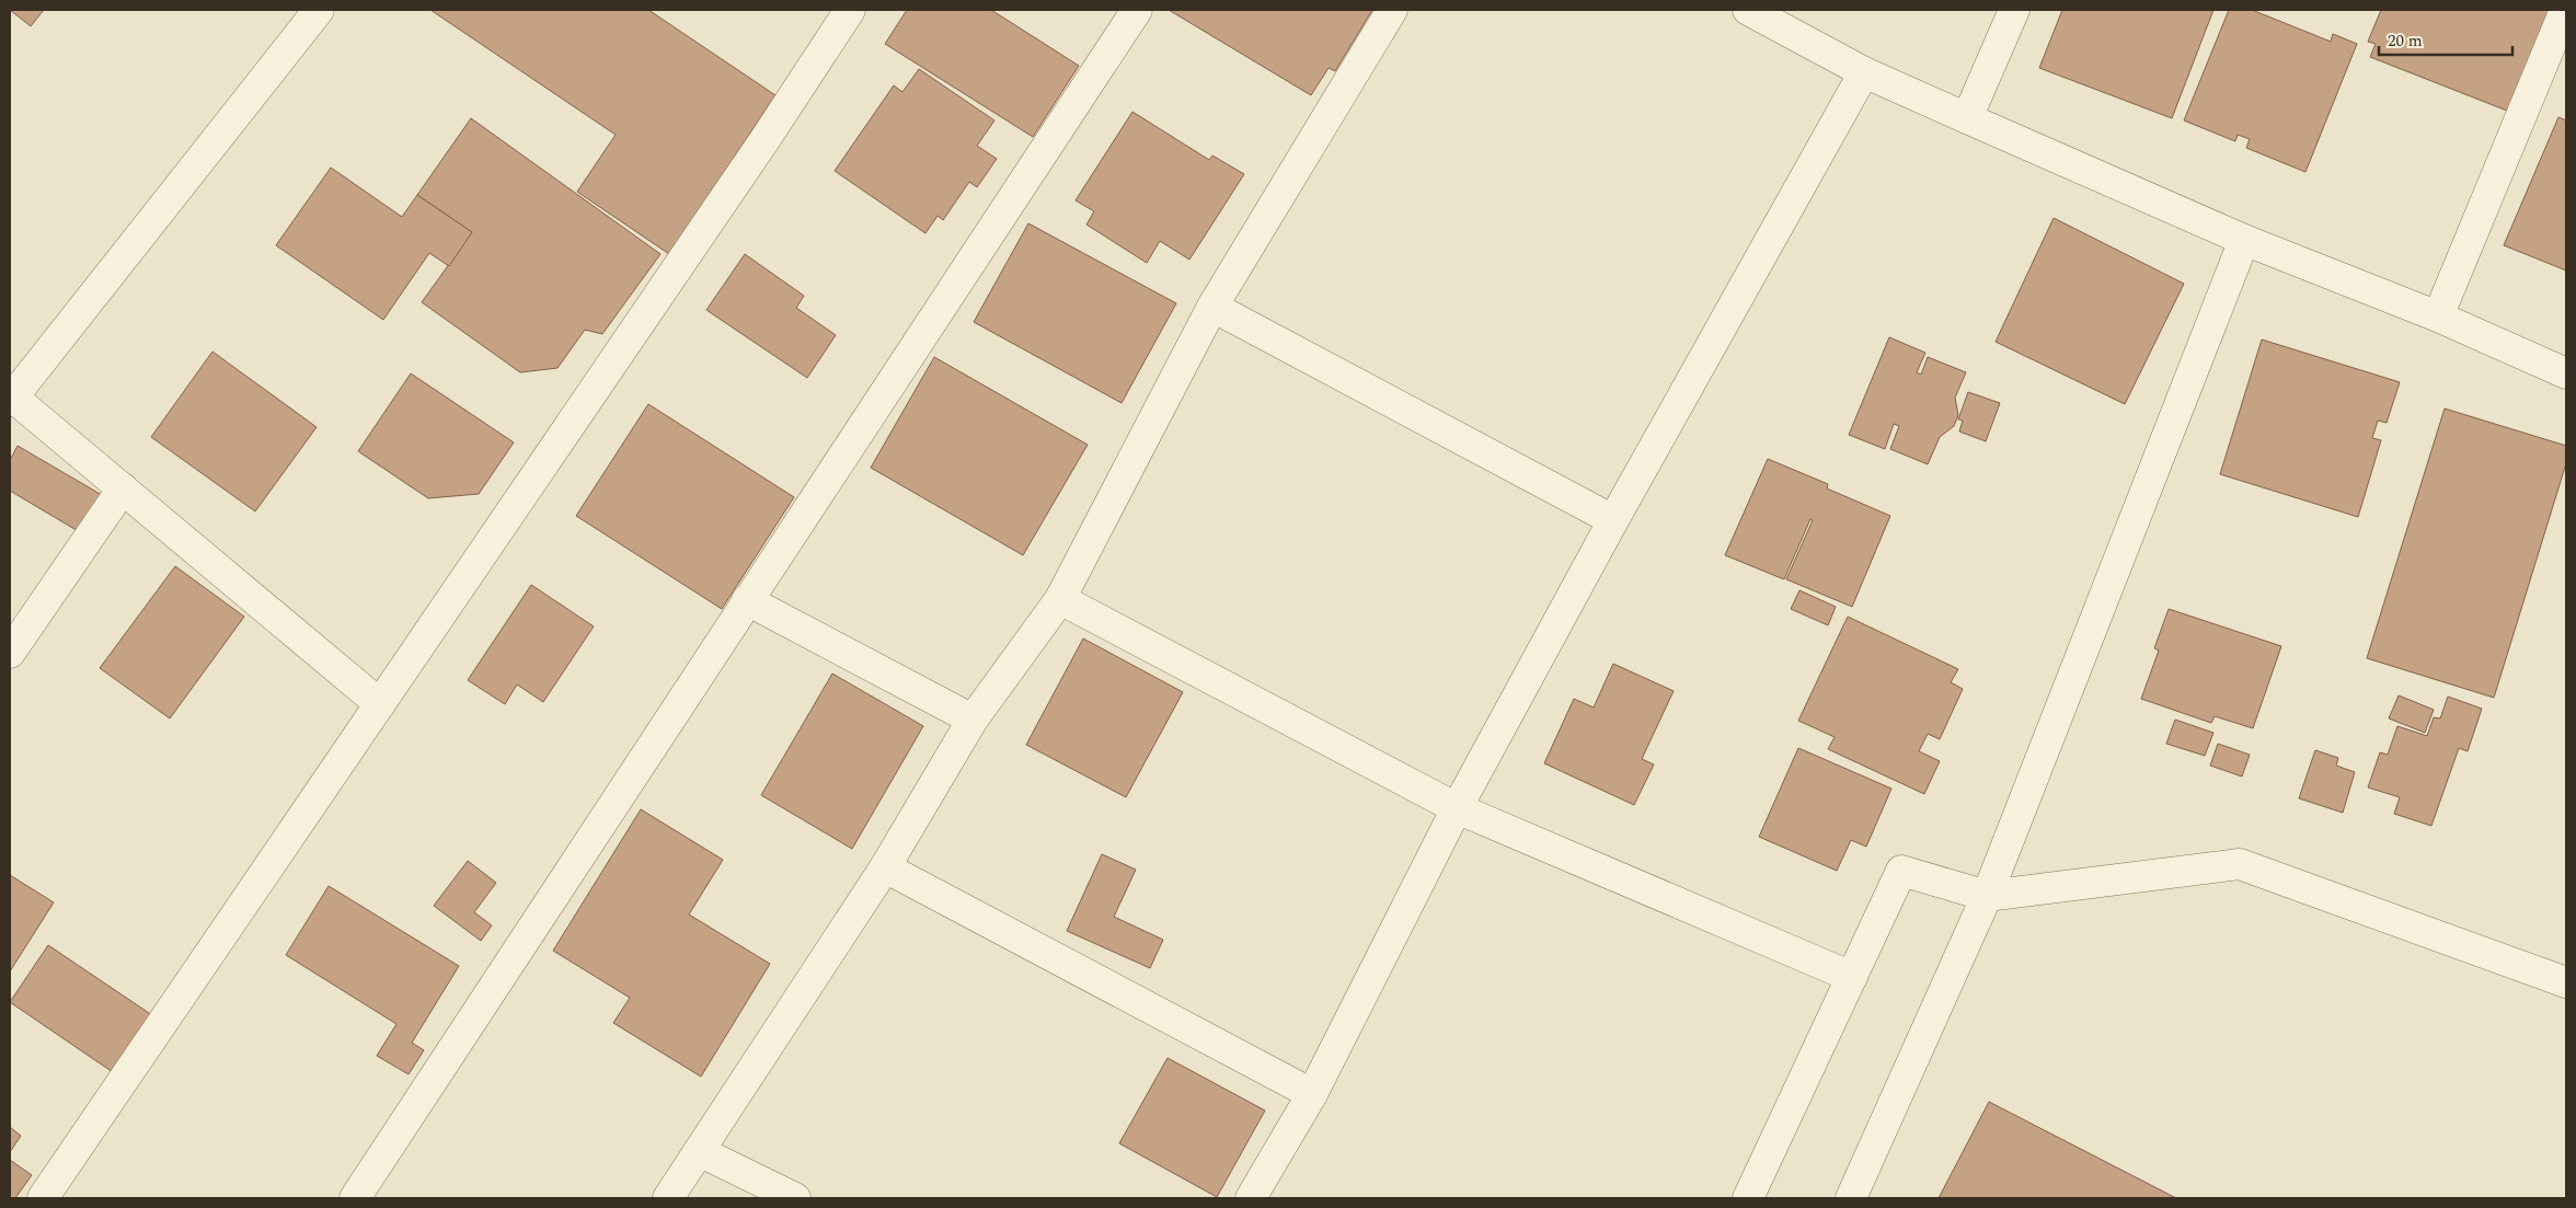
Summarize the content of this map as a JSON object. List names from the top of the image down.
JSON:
{
  "scale_bar": "20 m"
}
